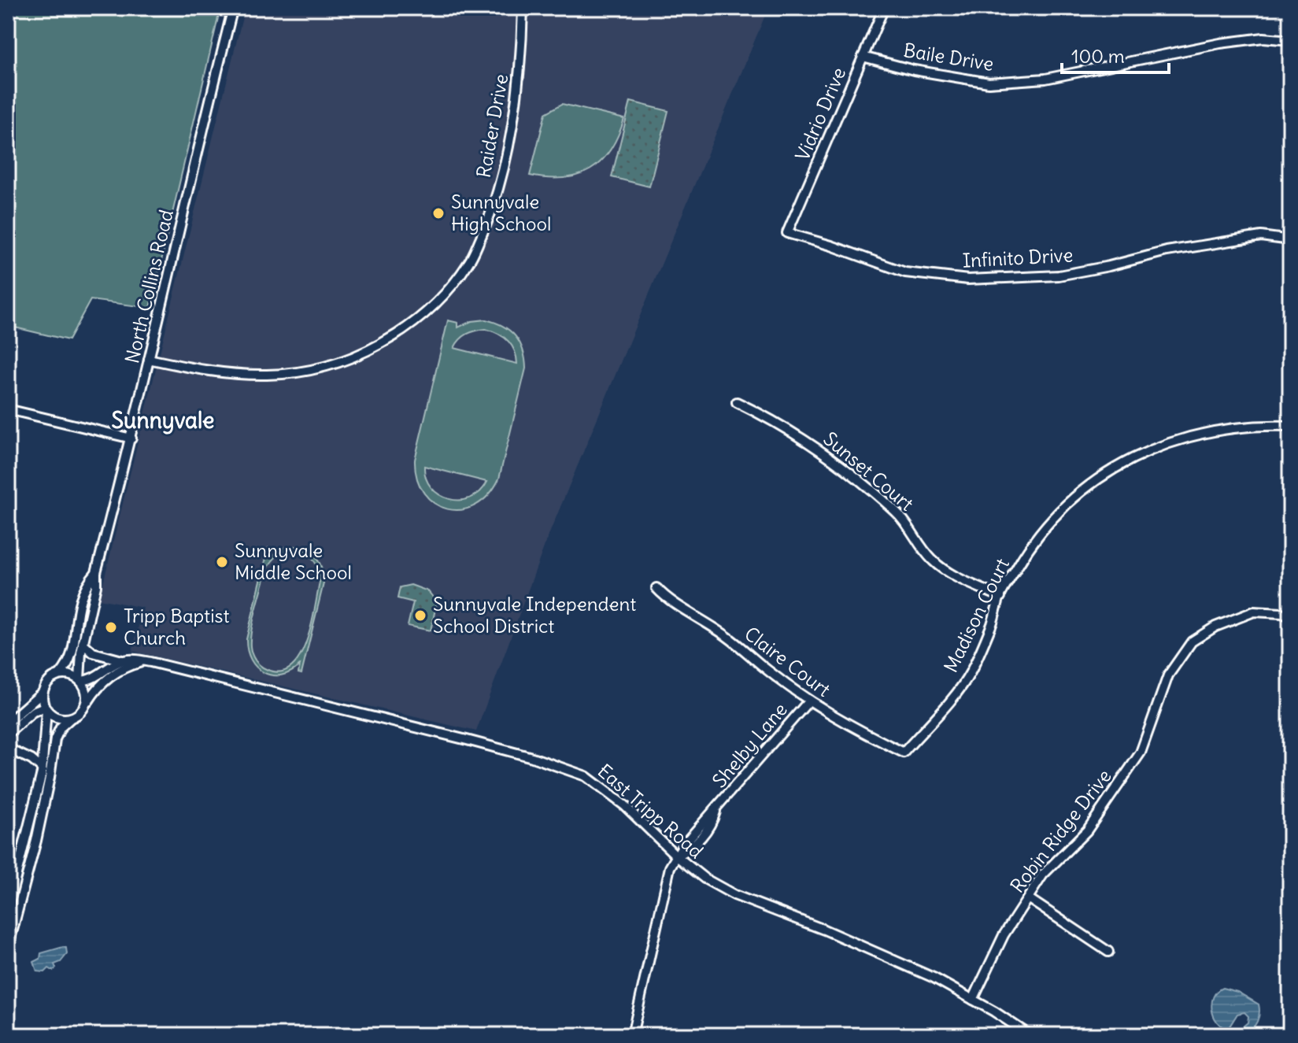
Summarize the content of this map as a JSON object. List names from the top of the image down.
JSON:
{
  "streets": {
    "street": [
      "Baile Drive",
      "Vidrio Drive",
      "Raider Drive",
      "Infinito Drive",
      "North Collins Road",
      "Sunset Court",
      "Madison Court",
      "Claire Court",
      "Shelby Lane",
      "East Tripp Road",
      "Robin Ridge Drive"
    ]
  },
  "crossings": [
    ["Baile Drive", "Vidrio Drive"],
    ["Vidrio Drive", "Infinito Drive"],
    ["Raider Drive", "North Collins Road"],
    ["North Collins Road", "East Tripp Road"],
    ["Sunset Court", "Madison Court"],
    ["Madison Court", "Claire Court"],
    ["Claire Court", "Shelby Lane"],
    ["Shelby Lane", "East Tripp Road"],
    ["East Tripp Road", "Robin Ridge Drive"]
  ],
  "districts": ["Sunnyvale"],
  "places": [
    "Sunnyvale High School",
    "Sunnyvale Middle School",
    "Sunnyvale Independent School District",
    "Tripp Baptist Church"
  ],
  "scale_bar": "100 m"
}
